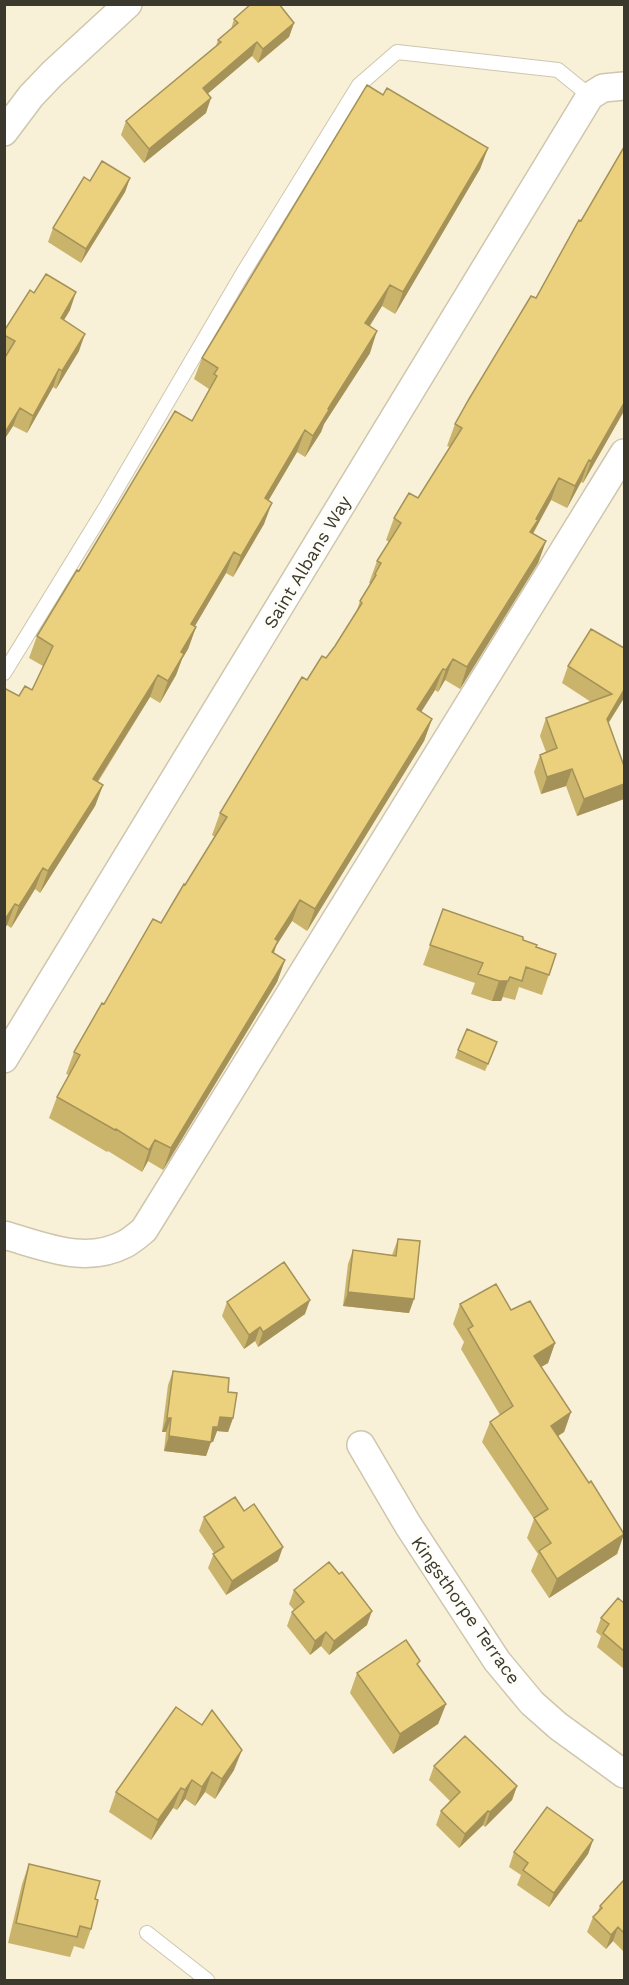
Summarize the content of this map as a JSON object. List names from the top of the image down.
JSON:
{
  "streets": {
    "street": ["Saint Albans Way", "Kingsthorpe Terrace"]
  }
}
